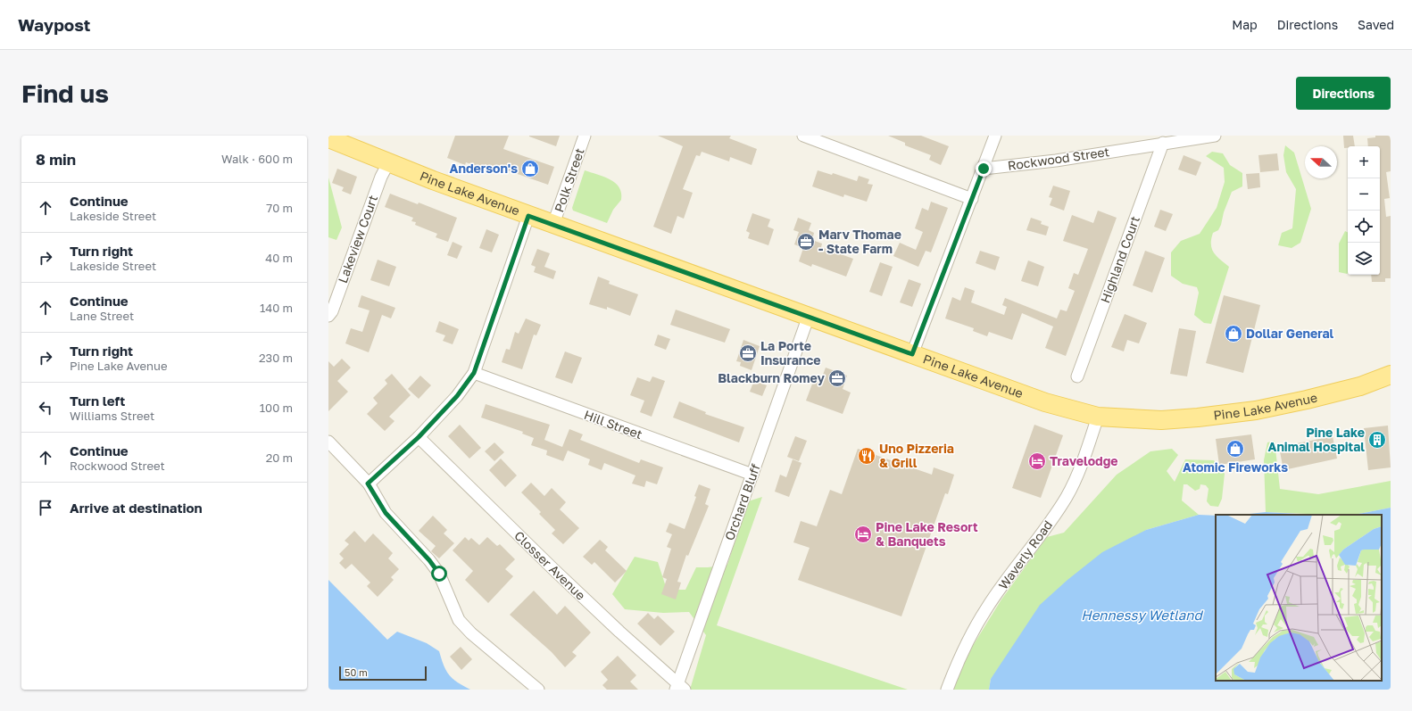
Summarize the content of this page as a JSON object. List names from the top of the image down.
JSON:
{
  "streets": {
    "main road": ["Pine Lake Avenue"],
    "street": [
      "Rockwood Street",
      "Polk Street",
      "Lakeview Court",
      "Highland Court",
      "Hill Street",
      "Orchard Bluff",
      "Waverly Road",
      "Closser Avenue"
    ]
  },
  "crossings": [
    ["Rockwood Street", "Highland Court"],
    ["Polk Street", "Pine Lake Avenue"],
    ["Pine Lake Avenue", "Lakeview Court"],
    ["Pine Lake Avenue", "Orchard Bluff"],
    ["Pine Lake Avenue", "Waverly Road"],
    ["Hill Street", "Orchard Bluff"],
    ["Orchard Bluff", "Closser Avenue"]
  ],
  "water": ["Hennessy Wetland"],
  "places": {
    "shop": ["Anderson's", "Dollar General", "Atomic Fireworks"],
    "office": ["Marv Thomae - State Farm", "La Porte Insurance", "Blackburn Romey"],
    "building": ["Pine Lake Animal Hospital"],
    "restaurant": ["Uno Pizzeria & Grill"],
    "hotel": ["Travelodge", "Pine Lake Resort & Banquets"]
  },
  "scale_bar": "50 m",
  "north": "left",
  "page": {
    "header": "Waypost",
    "nav": ["Map", "Directions", "Saved"],
    "buttons": "Directions",
    "title": "Find us",
    "heading": ["8 min", "Walk · 600 m"],
    "map_buttons": ["+", "−"],
    "list": [
      ["Continue", "Lakeside Street", "70 m"],
      ["Turn right", "Lakeside Street", "40 m"],
      ["Continue", "Lane Street", "140 m"],
      ["Turn right", "Pine Lake Avenue", "230 m"],
      ["Turn left", "Williams Street", "100 m"],
      ["Continue", "Rockwood Street", "20 m"],
      "Arrive at destination"
    ],
    "scale": "50 m"
  }
}
